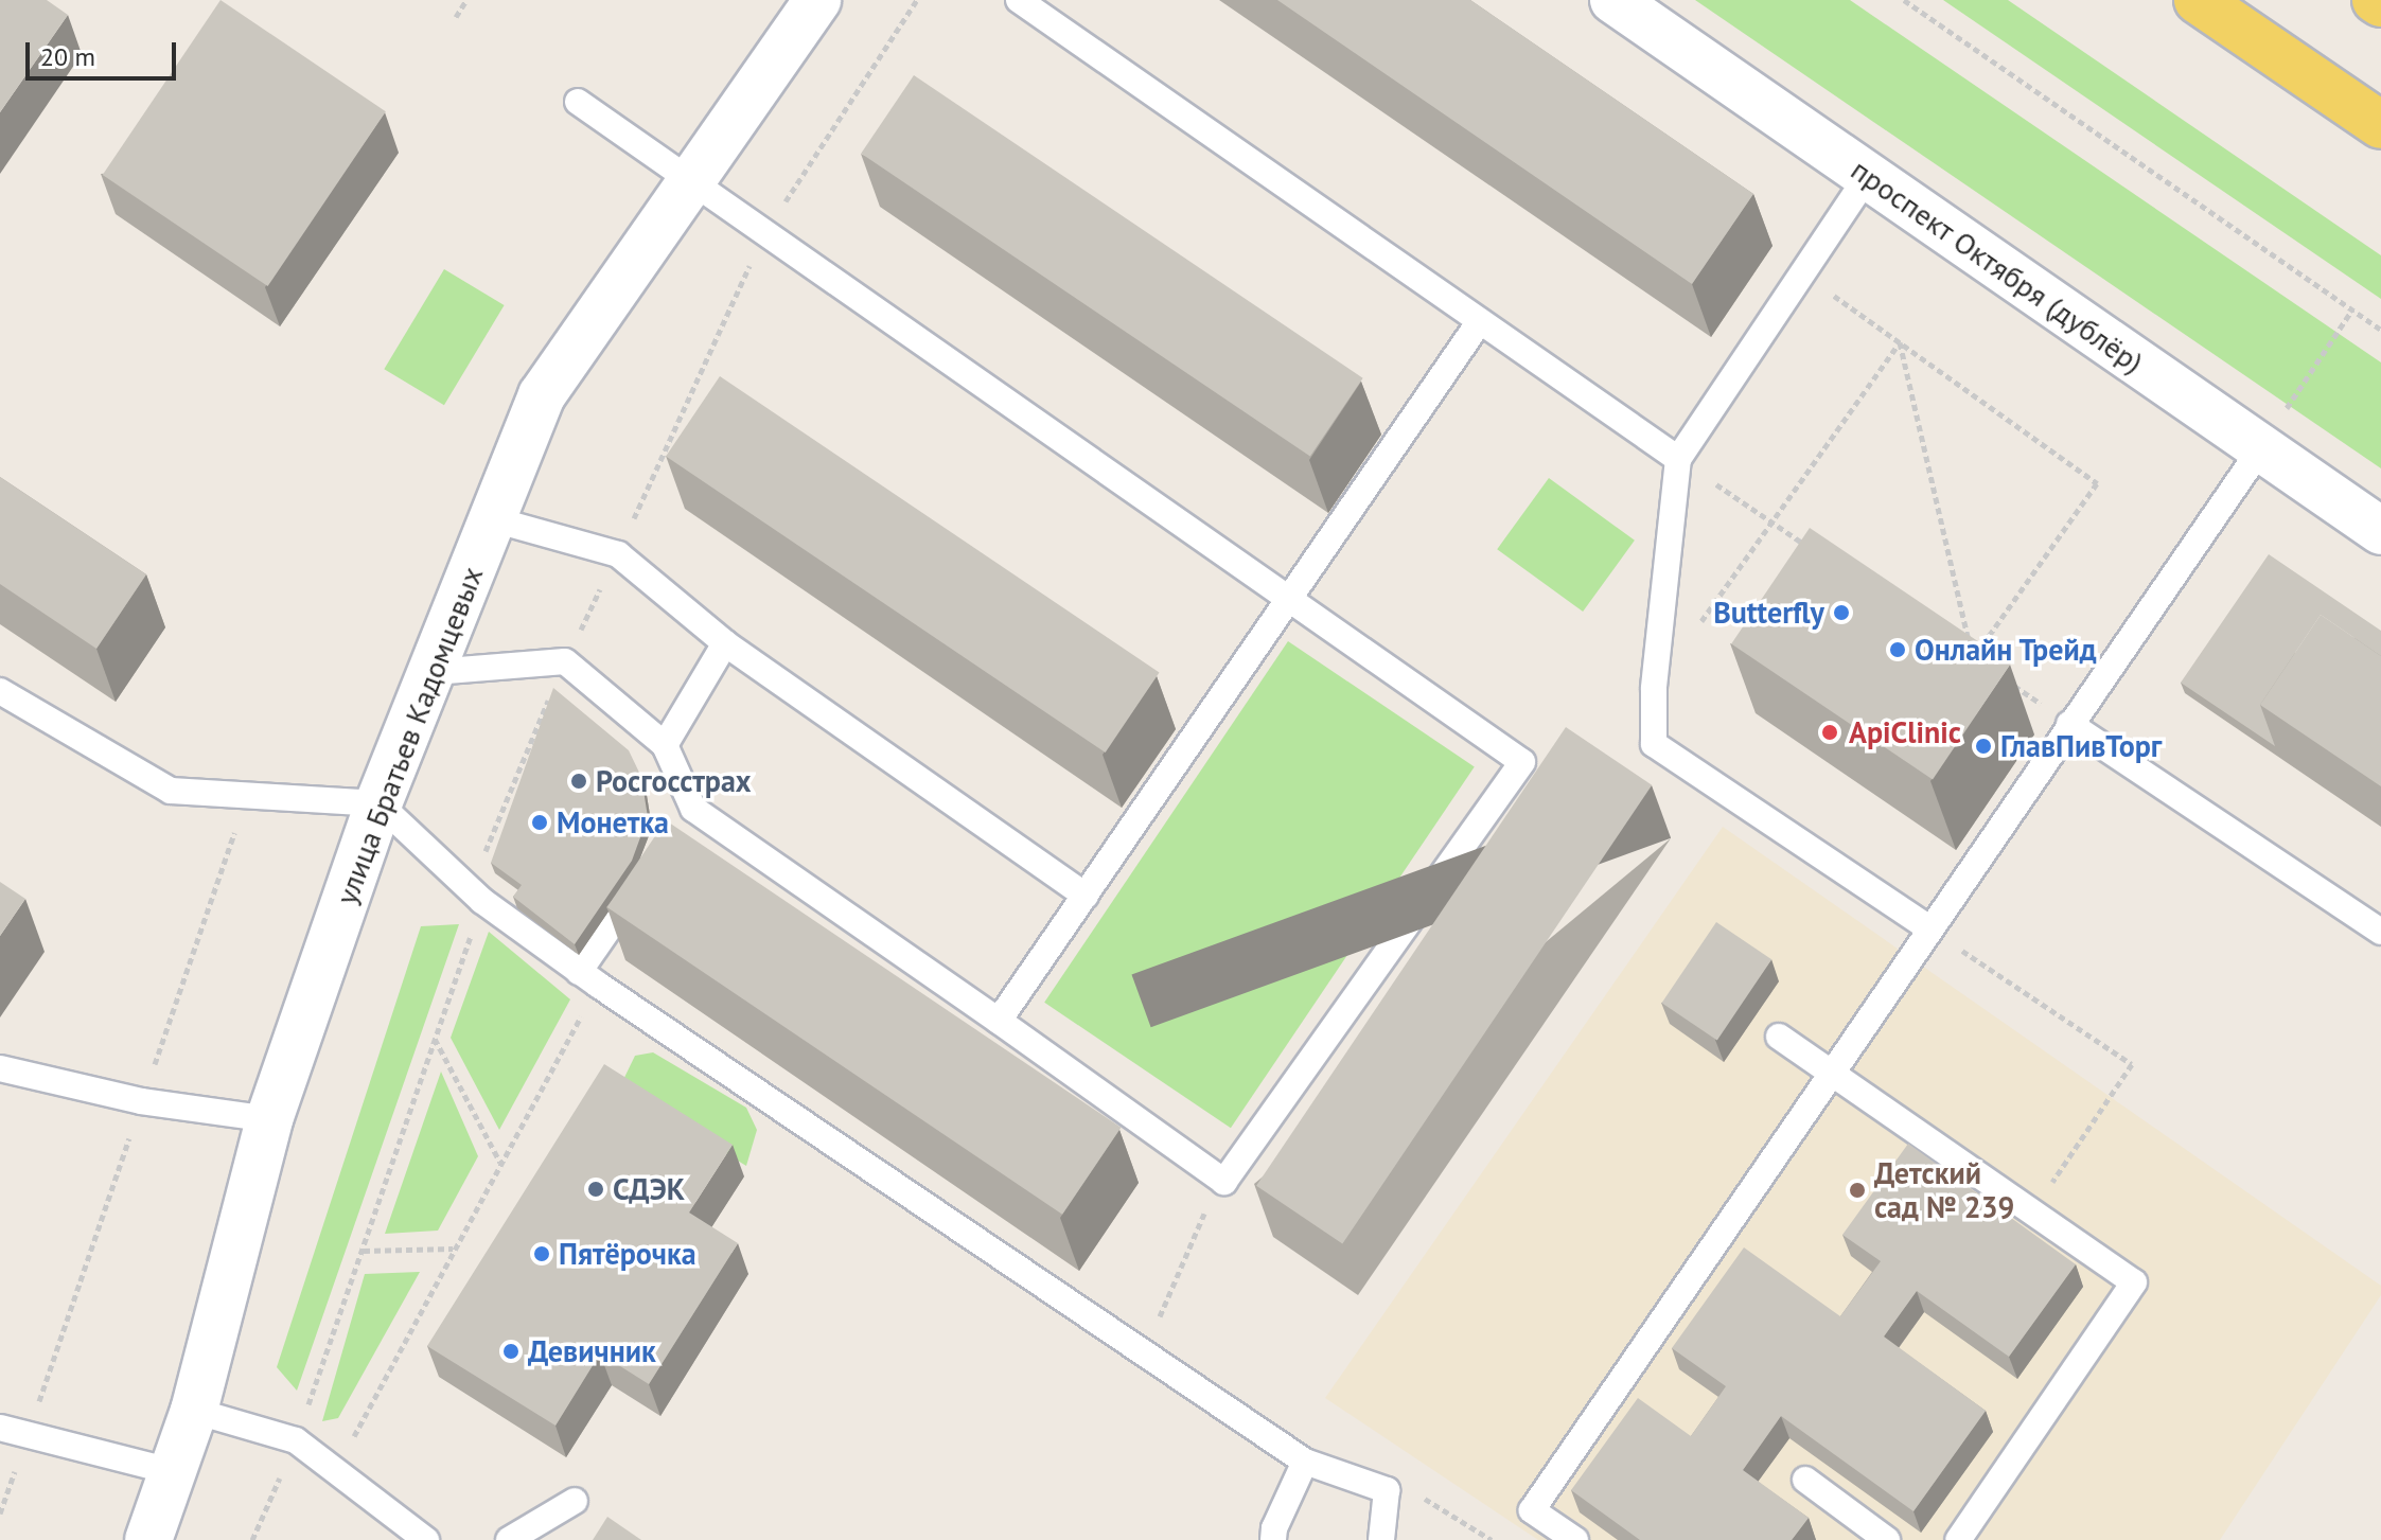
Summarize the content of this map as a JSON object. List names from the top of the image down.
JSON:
{
  "streets": {
    "street": ["проспект Октября (дублёр)", "улица Братьев Кадомцевых"]
  },
  "places": [
    "Butterfly",
    "Онлайн Трейд",
    "ApiClinic",
    "ГлавПивТорг",
    "Росгосстрах",
    "Монетка",
    "СДЭК",
    "Детский сад № 239",
    "Пятёрочка",
    "Девичник"
  ],
  "scale_bar": "20 m"
}
